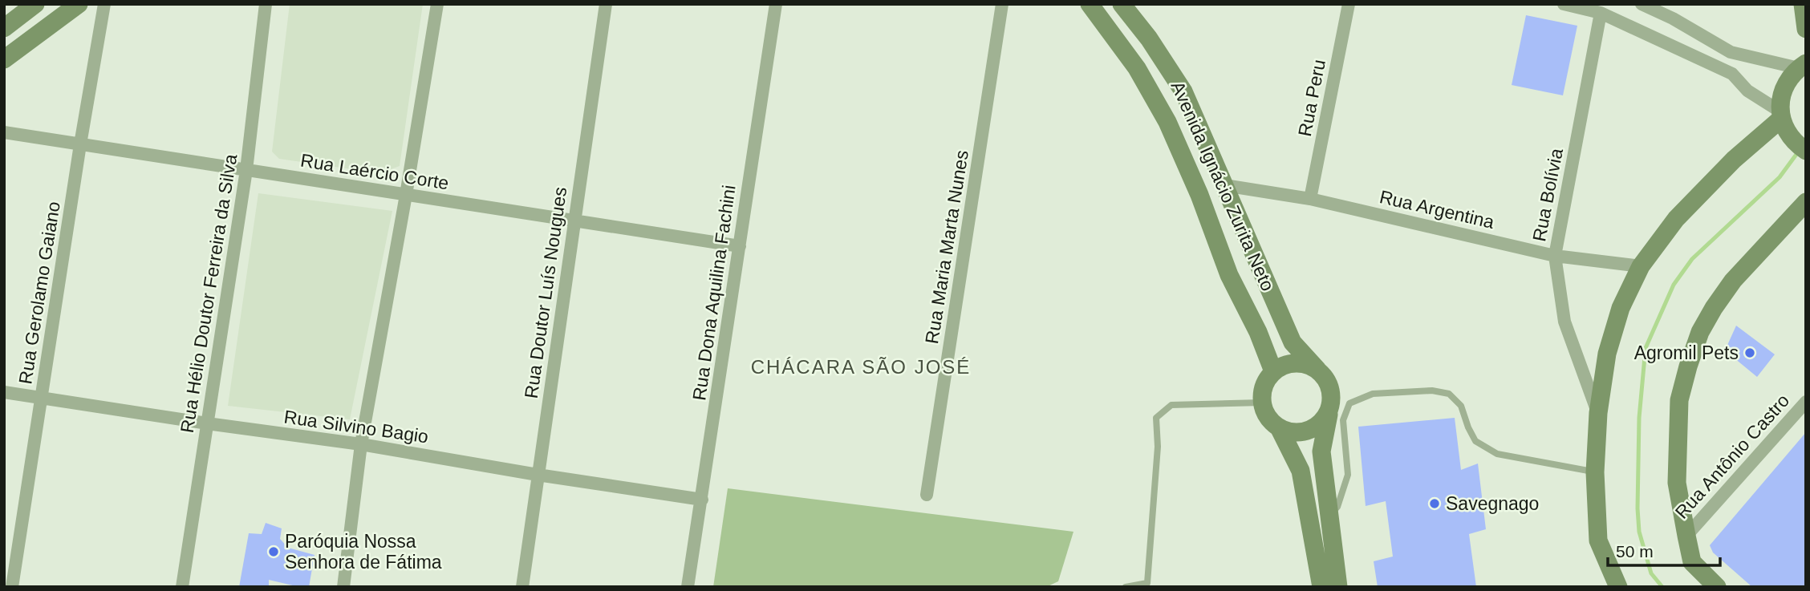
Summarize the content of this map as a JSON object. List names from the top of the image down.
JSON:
{
  "streets": {
    "main road": ["Avenida Ignácio Zurita Neto"],
    "street": [
      "Rua Peru",
      "Rua Laércio Corte",
      "Rua Bolívia",
      "Rua Argentina",
      "Rua Maria Marta Nunes",
      "Rua Gerolamo Gaiano",
      "Rua Doutor Luís Nougues",
      "Rua Dona Aquilina Fachini",
      "Rua Hélio Doutor Ferreira da Silva",
      "Rua Silvino Bagio",
      "Rua Antônio Castro"
    ]
  },
  "crossings": [
    ["Rua Peru", "Rua Argentina"],
    ["Rua Laércio Corte", "Rua Gerolamo Gaiano"],
    ["Rua Laércio Corte", "Rua Doutor Luís Nougues"],
    ["Rua Laércio Corte", "Rua Dona Aquilina Fachini"],
    ["Rua Laércio Corte", "Rua Hélio Doutor Ferreira da Silva"],
    ["Avenida Ignácio Zurita Neto", "Rua Argentina"],
    ["Rua Bolívia", "Rua Argentina"],
    ["Rua Gerolamo Gaiano", "Rua Silvino Bagio"],
    ["Rua Doutor Luís Nougues", "Rua Silvino Bagio"],
    ["Rua Dona Aquilina Fachini", "Rua Silvino Bagio"],
    ["Rua Hélio Doutor Ferreira da Silva", "Rua Silvino Bagio"]
  ],
  "districts": ["CHÁCARA SÃO JOSÉ"],
  "places": ["Agromil Pets", "Savegnago", "Paróquia Nossa Senhora de Fátima"],
  "scale_bar": "50 m"
}
